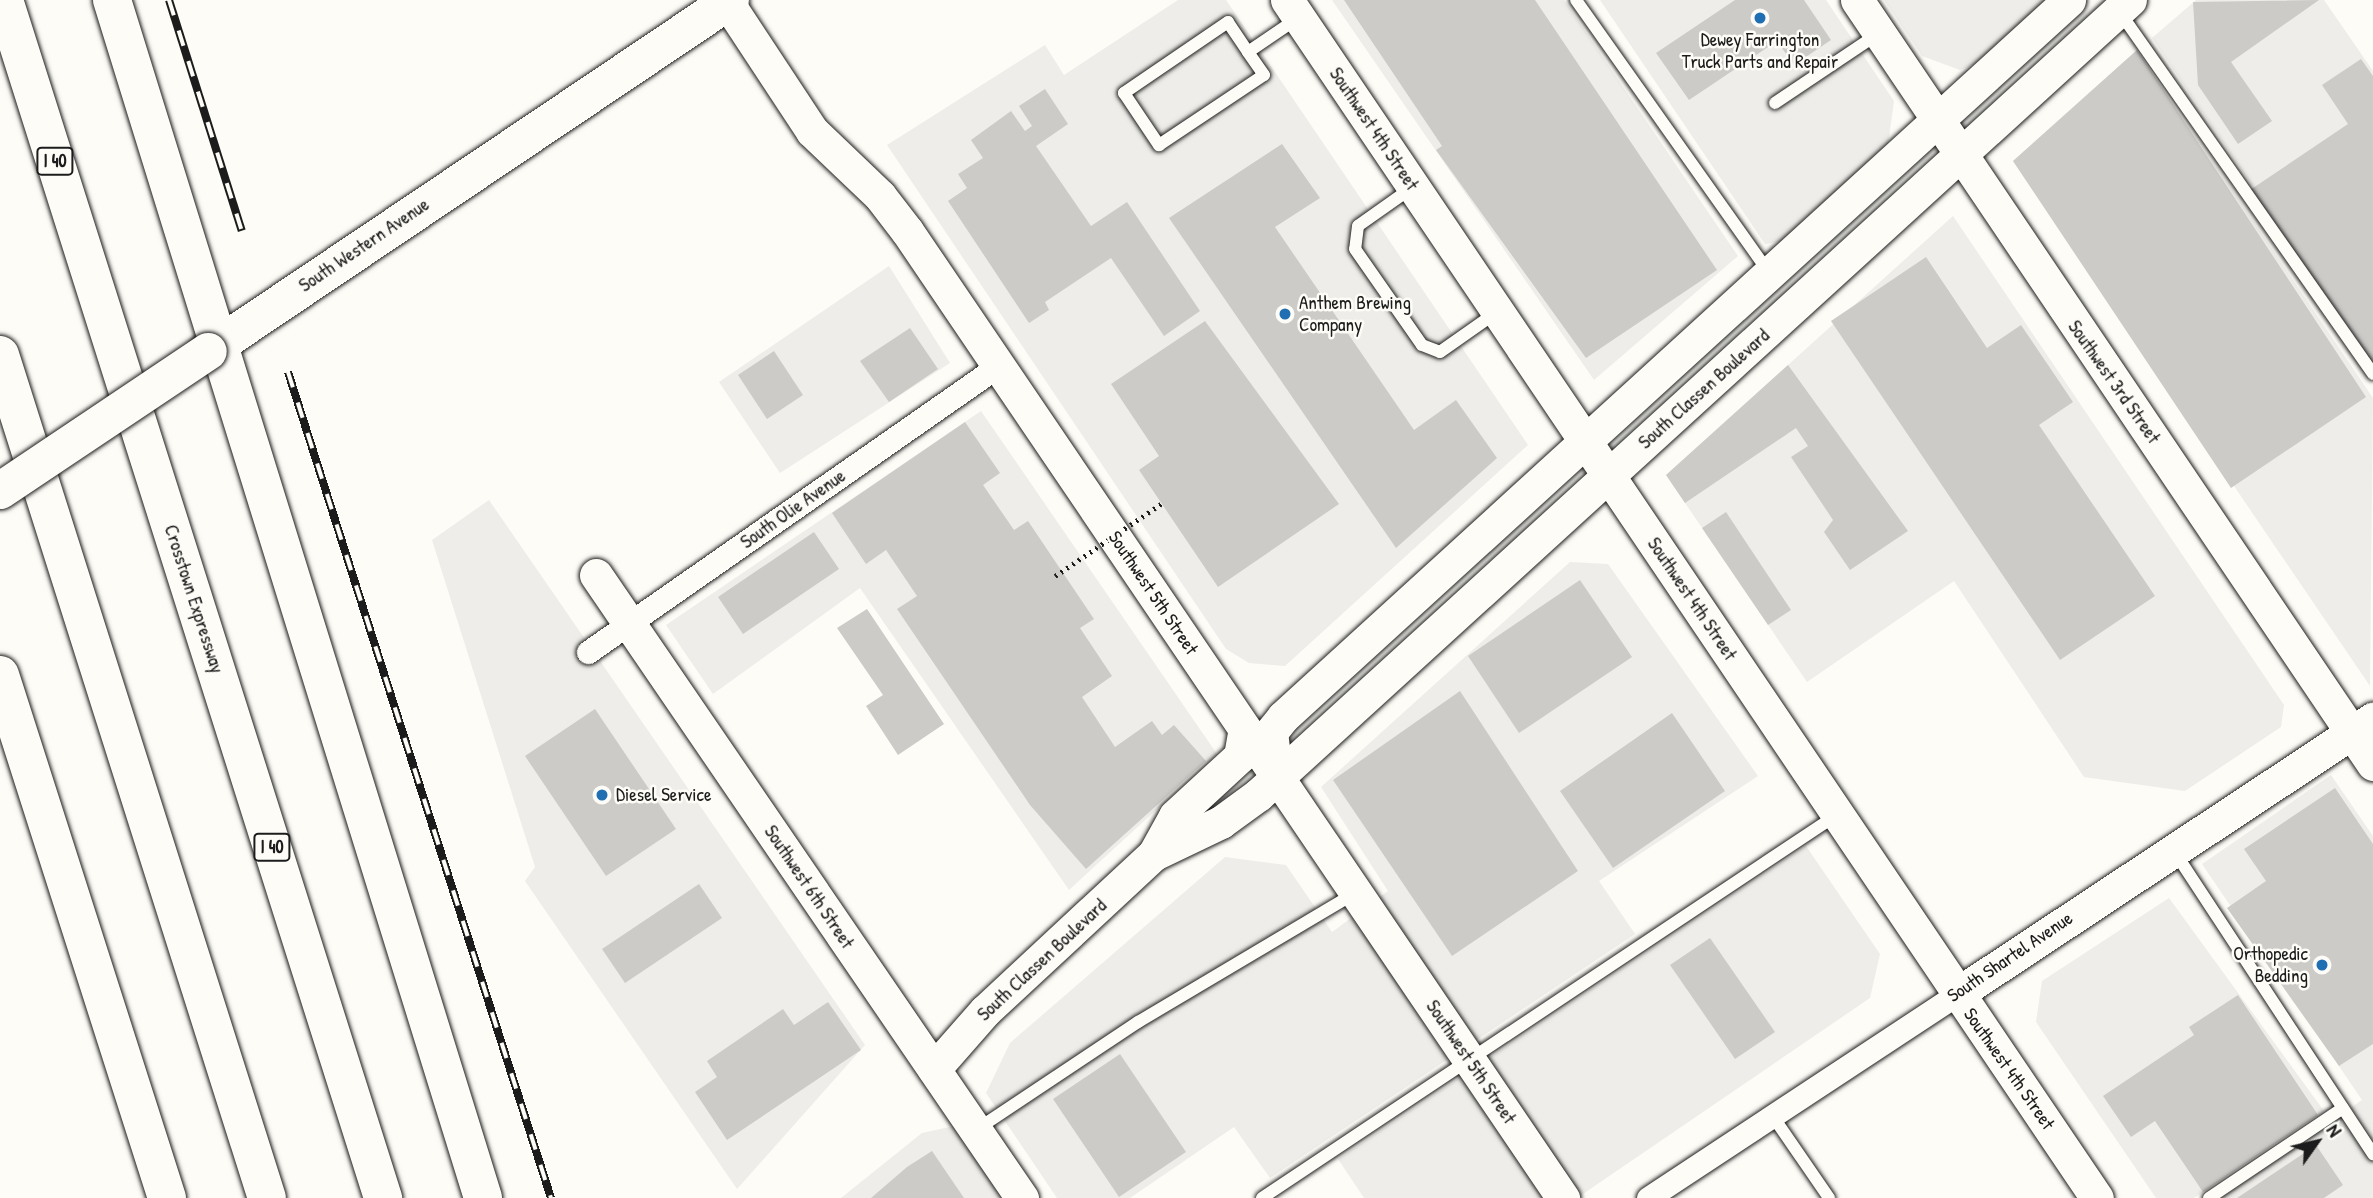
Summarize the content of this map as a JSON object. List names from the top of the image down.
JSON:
{
  "streets": {
    "highway": ["I 40", "Crosstown Expressway"],
    "main road": ["South Western Avenue"],
    "street": [
      "Southwest 4th Street",
      "Southwest 3rd Street",
      "South Classen Boulevard",
      "South Olie Avenue",
      "Southwest 5th Street",
      "Southwest 6th Street",
      "South Shartel Avenue"
    ]
  },
  "crossings": [
    ["Southwest 4th Street", "South Classen Boulevard"],
    ["Southwest 4th Street", "South Shartel Avenue"],
    ["South Western Avenue", "Southwest 5th Street"],
    ["Southwest 3rd Street", "South Classen Boulevard"],
    ["Southwest 3rd Street", "South Shartel Avenue"],
    ["South Classen Boulevard", "Southwest 5th Street"],
    ["South Classen Boulevard", "Southwest 6th Street"],
    ["South Olie Avenue", "Southwest 5th Street"],
    ["South Olie Avenue", "Southwest 6th Street"]
  ],
  "places": [
    "Dewey Farrington Truck Parts and Repair",
    "Anthem Brewing Company",
    "Diesel Service",
    "Orthopedic Bedding"
  ],
  "north": "top right"
}
